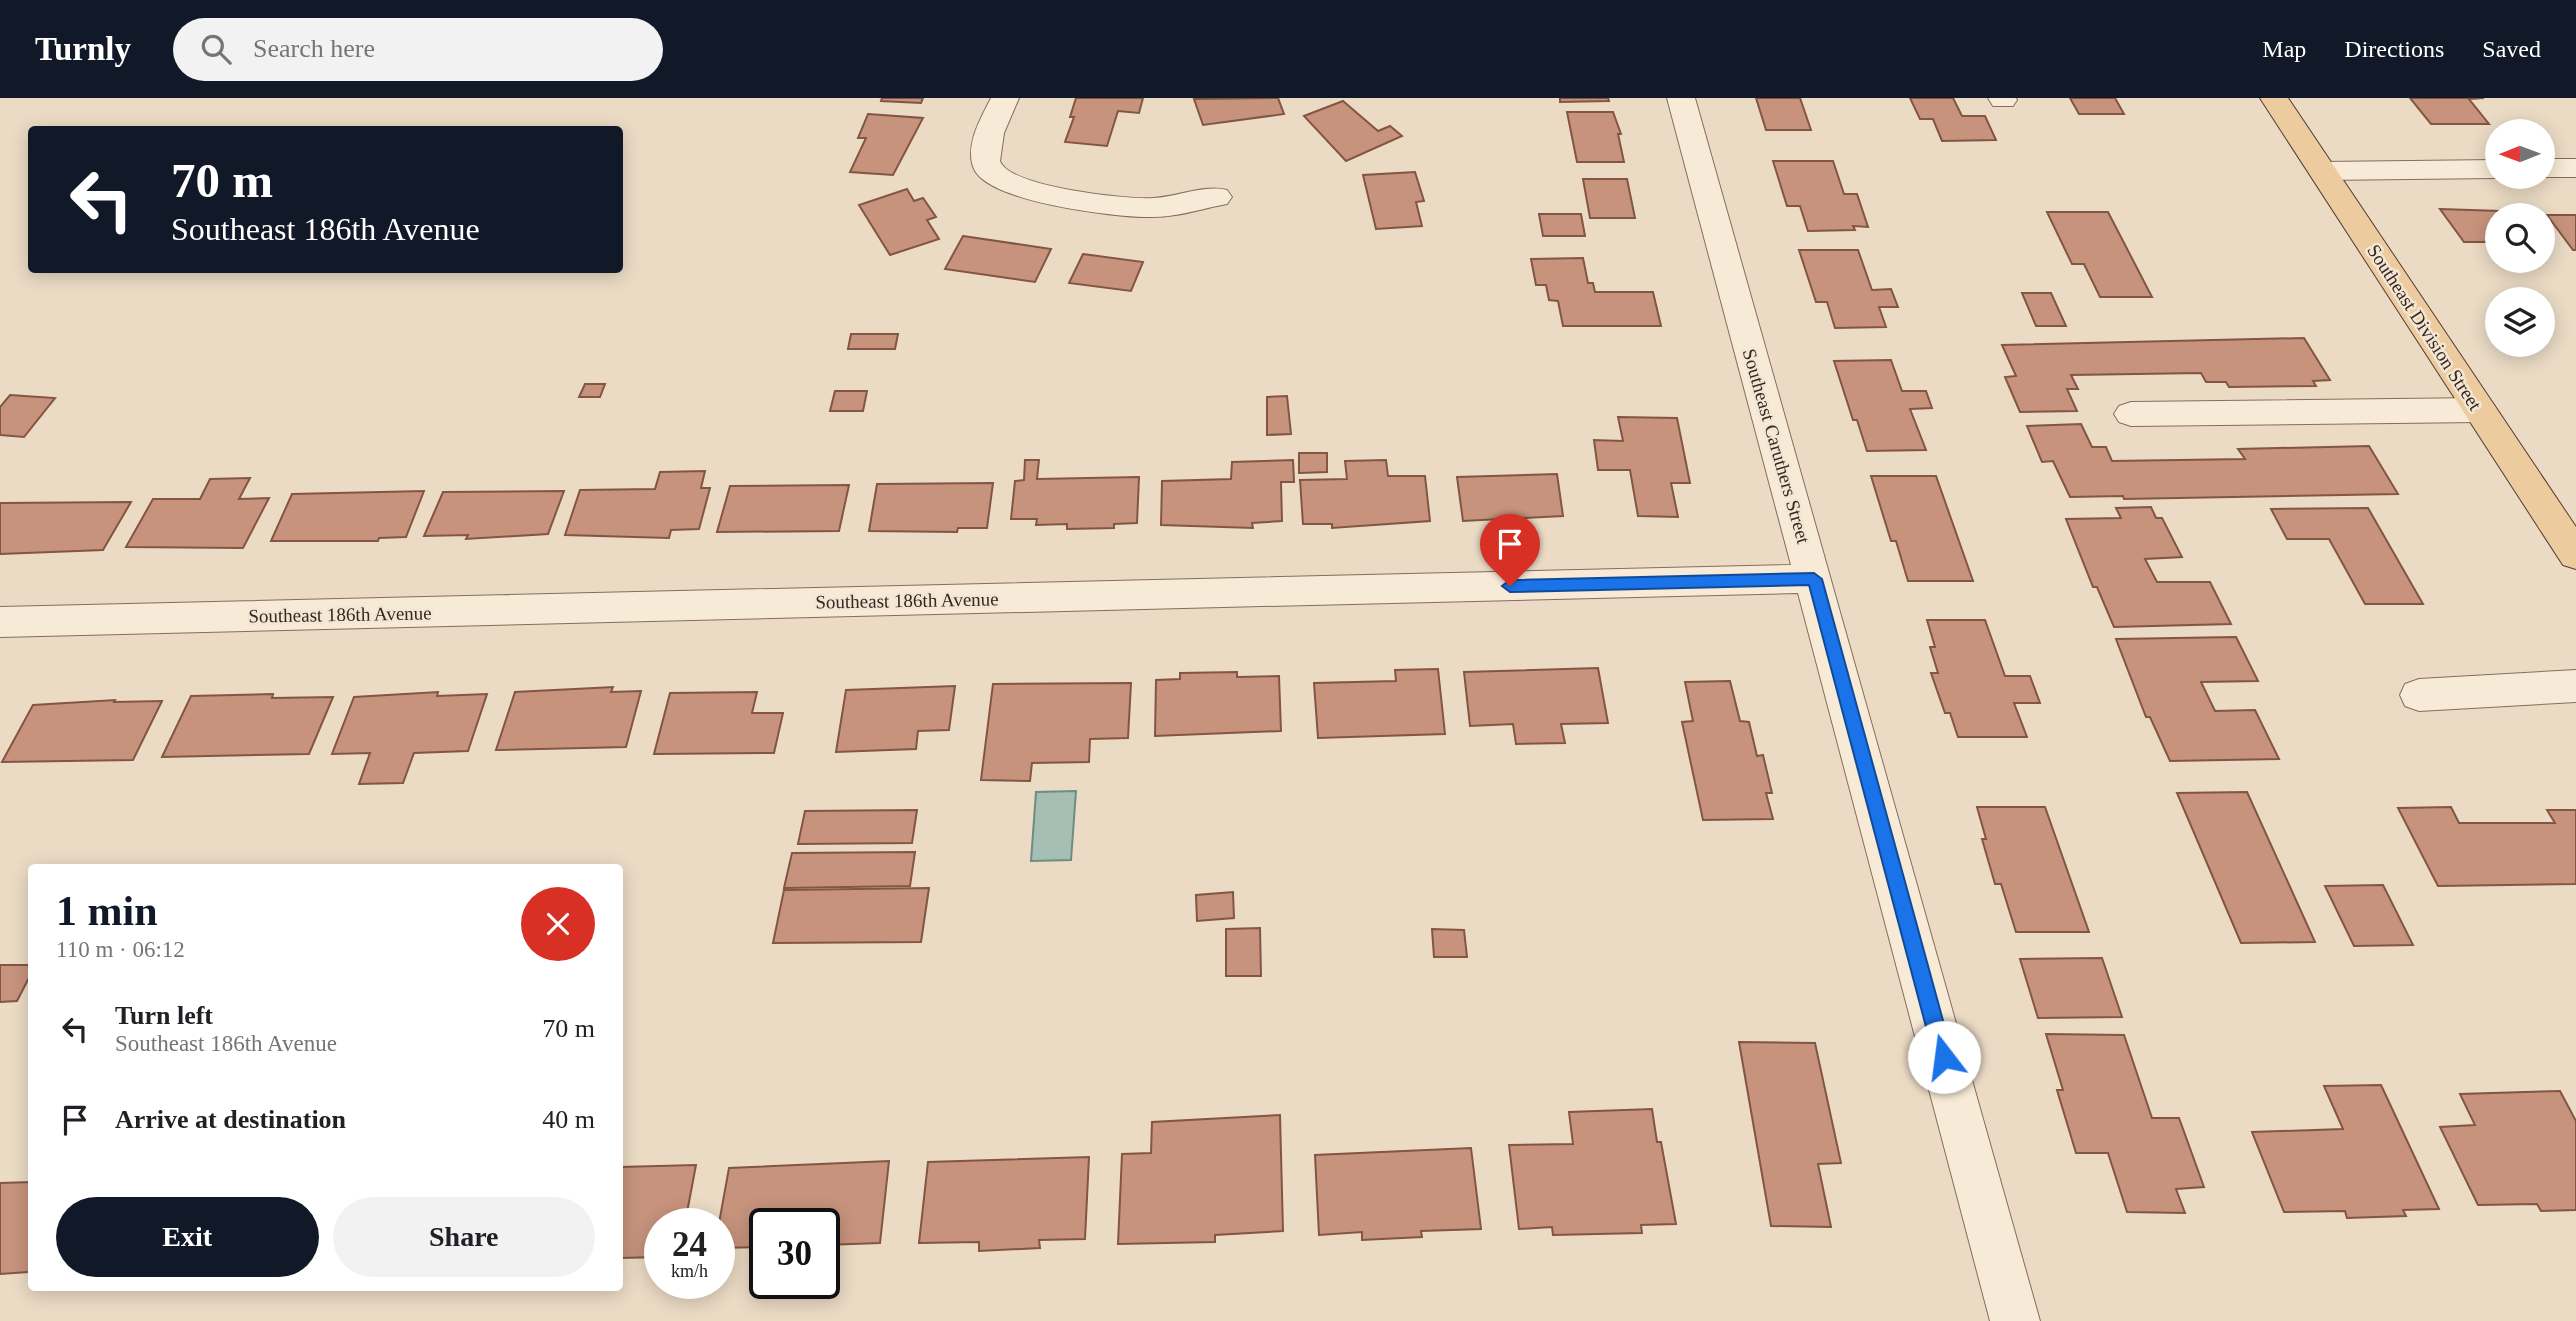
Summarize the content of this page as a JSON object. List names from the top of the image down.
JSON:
{
  "streets": {
    "main road": ["Southeast Division Street"],
    "street": ["Southeast Caruthers Street", "Southeast 186th Avenue"]
  },
  "crossings": [
    ["Southeast Caruthers Street", "Southeast 186th Avenue"]
  ],
  "north": "left",
  "page": {
    "header": "Turnly",
    "search": "Search here",
    "nav": ["Map", "Directions", "Saved"],
    "turn": ["70 m", "Southeast 186th Avenue"],
    "heading": ["1 min", "110 m · 06:12"],
    "list": [
      {
        "name": "Turn left",
        "note": "Southeast 186th Avenue",
        "value": "70 m"
      },
      {
        "name": "Arrive at destination",
        "value": "40 m"
      }
    ],
    "buttons": ["Exit", "Share"],
    "speed": "24 km/h",
    "limit": "30"
  }
}
